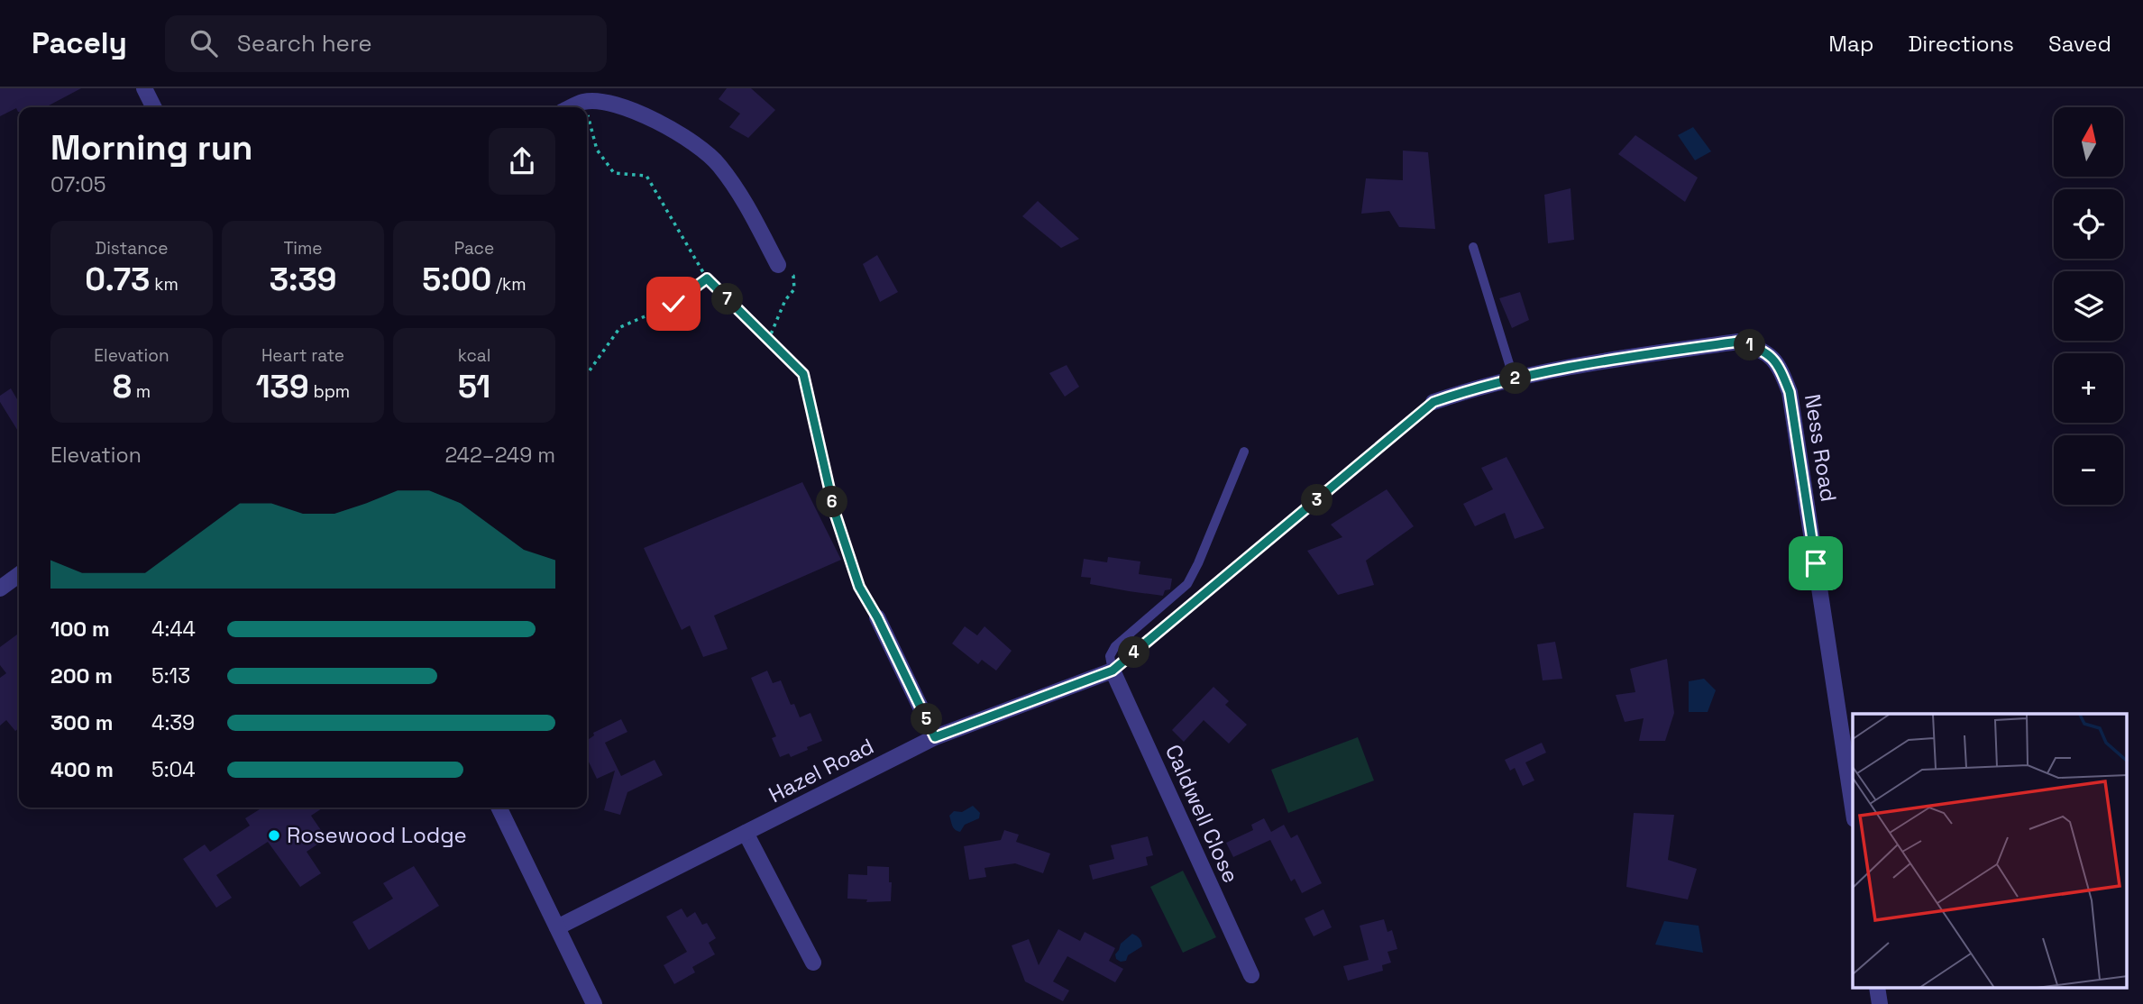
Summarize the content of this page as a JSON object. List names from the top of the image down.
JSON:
{
  "streets": {
    "street": ["Ness Road", "Hazel Road", "Caldwell Close"]
  },
  "crossings": [
    ["Hazel Road", "Caldwell Close"]
  ],
  "places": ["Rosewood Lodge"],
  "north": "top",
  "page": {
    "header": "Pacely",
    "search": "Search here",
    "nav": ["Map", "Directions", "Saved"],
    "map_buttons": ["+", "−"],
    "heading": ["Morning run", "07:05"],
    "stats": [
      ["Distance", "0.73 km"],
      ["Time", "3:39"],
      ["Pace", "5:00 /km"],
      ["Elevation", "8 m"],
      ["Heart rate", "139 bpm"],
      ["kcal", "51"]
    ],
    "pins": [
      "7",
      "1",
      "2",
      "3",
      "6",
      "4",
      "5"
    ],
    "chart": ["Elevation", "242–249 m"],
    "list": [
      {
        "name": "100 m",
        "note": "4:44"
      },
      {
        "name": "200 m",
        "note": "5:13"
      },
      {
        "name": "300 m",
        "note": "4:39"
      },
      {
        "name": "400 m",
        "note": "5:04"
      }
    ]
  }
}
